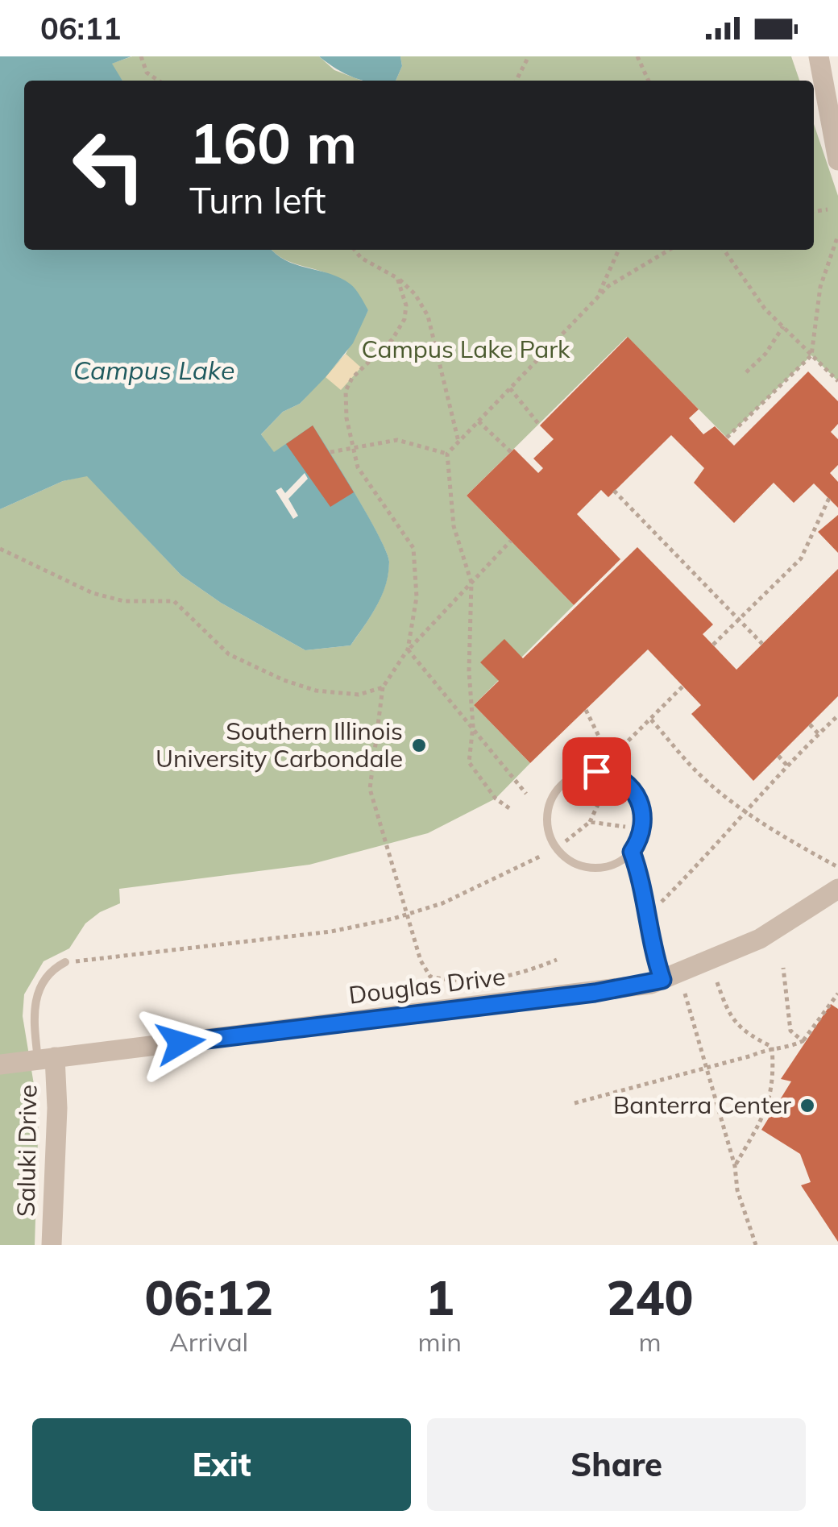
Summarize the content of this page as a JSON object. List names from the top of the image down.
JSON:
{
  "streets": {
    "street": ["Douglas Drive", "Saluki Drive"]
  },
  "crossings": [
    ["Douglas Drive", "Saluki Drive"]
  ],
  "water": ["Campus Lake"],
  "parks": ["Campus Lake Park"],
  "places": ["Southern Illinois University Carbondale", "Banterra Center"],
  "page": {
    "status": "06:11",
    "turn": ["160 m", "Turn left"],
    "eta": [
      "06:12",
      "Arrival",
      "1",
      "min",
      "240",
      "m"
    ],
    "buttons": ["Exit", "Share"]
  }
}
